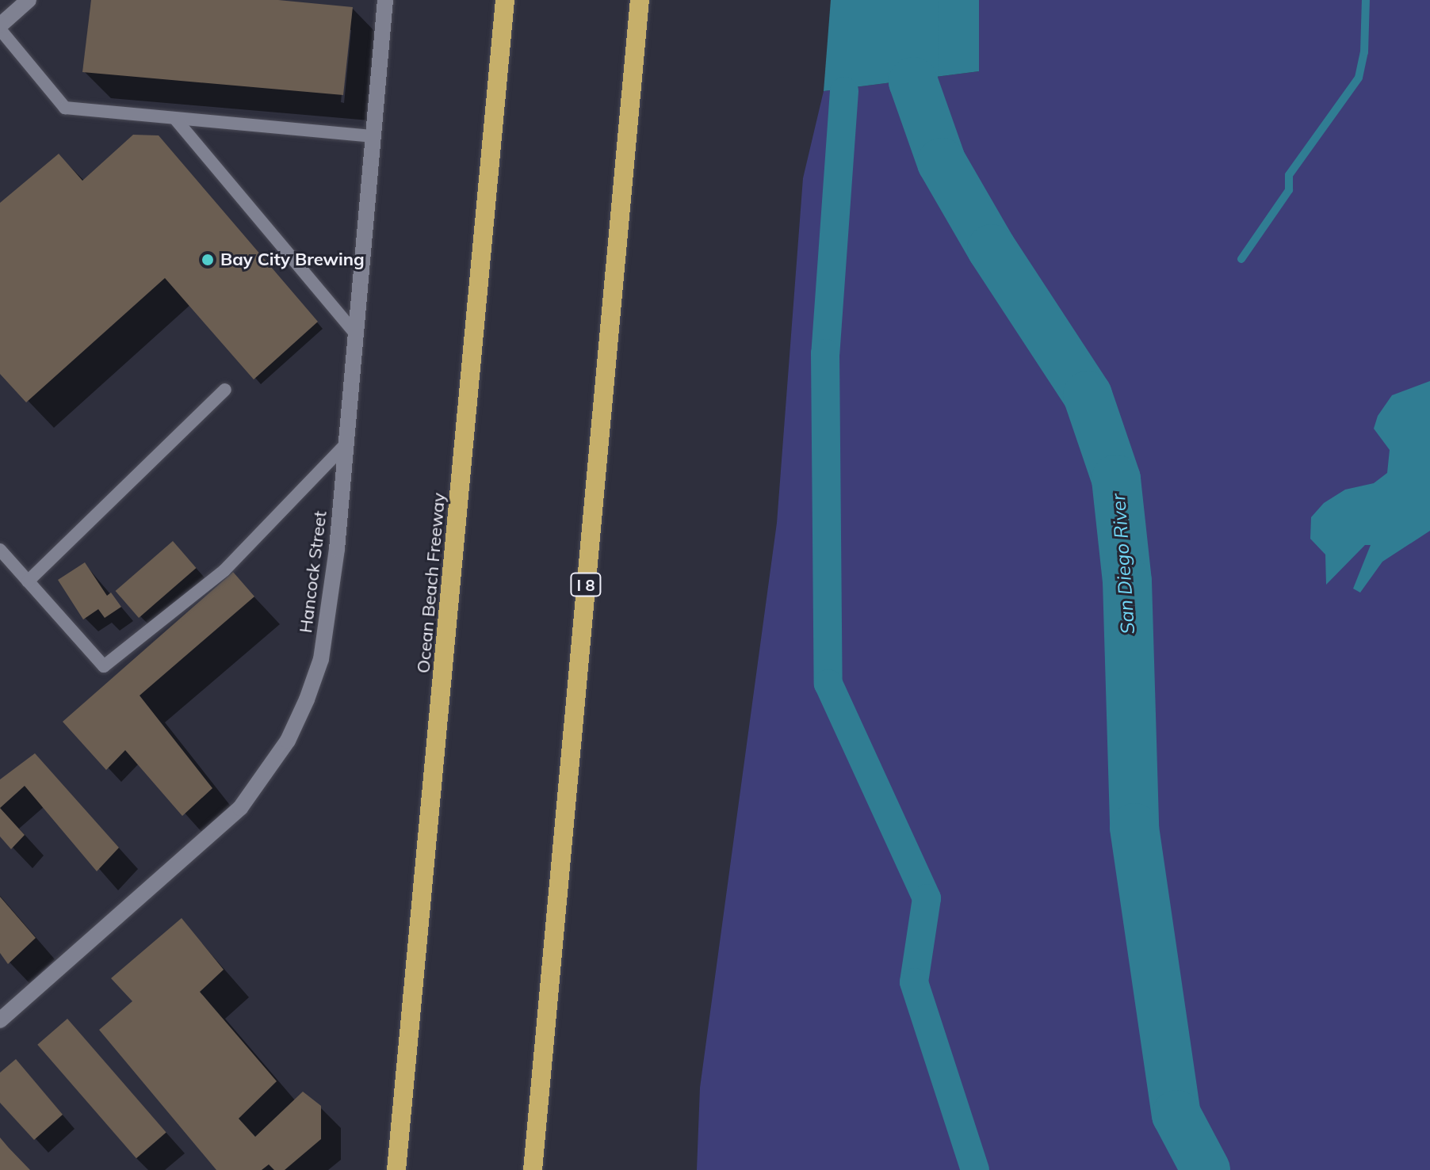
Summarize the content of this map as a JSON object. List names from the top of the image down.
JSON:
{
  "streets": {
    "highway": ["Ocean Beach Freeway", "I 8"],
    "street": ["Hancock Street"]
  },
  "water": ["San Diego River"],
  "places": ["Bay City Brewing"]
}
